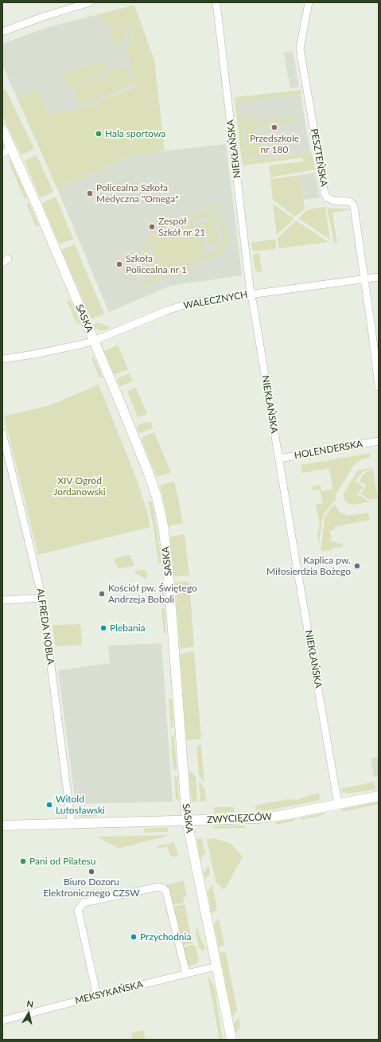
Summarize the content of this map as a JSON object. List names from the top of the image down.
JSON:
{
  "streets": {
    "street": [
      "NIEKŁAŃSKA",
      "PESZTEŃSKA",
      "WALECZNYCH",
      "SASKA",
      "HOLENDERSKA",
      "ALFREDA NOBLA",
      "ZWYCIĘZCÓW",
      "MEKSYKAŃSKA"
    ]
  },
  "crossings": [
    ["NIEKŁAŃSKA", "WALECZNYCH"],
    ["NIEKŁAŃSKA", "HOLENDERSKA"],
    ["NIEKŁAŃSKA", "ZWYCIĘZCÓW"],
    ["PESZTEŃSKA", "WALECZNYCH"],
    ["WALECZNYCH", "SASKA"],
    ["SASKA", "ZWYCIĘZCÓW"],
    ["SASKA", "MEKSYKAŃSKA"],
    ["ALFREDA NOBLA", "ZWYCIĘZCÓW"]
  ],
  "parks": ["XIV Ogród Jordanowski"],
  "places": [
    "Przedszkole nr 180",
    "Hala sportowa",
    "Policealna Szkoła Medyczna \"Omega\"",
    "Zespół Szkół nr 21",
    "Szkoła Policealna nr 1",
    "Kaplica pw. Miłosierdzia Bożego",
    "Kościół pw. Świętego Andrzeja Boboli",
    "Plebania",
    "Witold Lutosławski",
    "Pani od Pilatesu",
    "Biuro Dozoru Elektronicznego CZSW",
    "Przychodnia"
  ],
  "north": "top"
}
